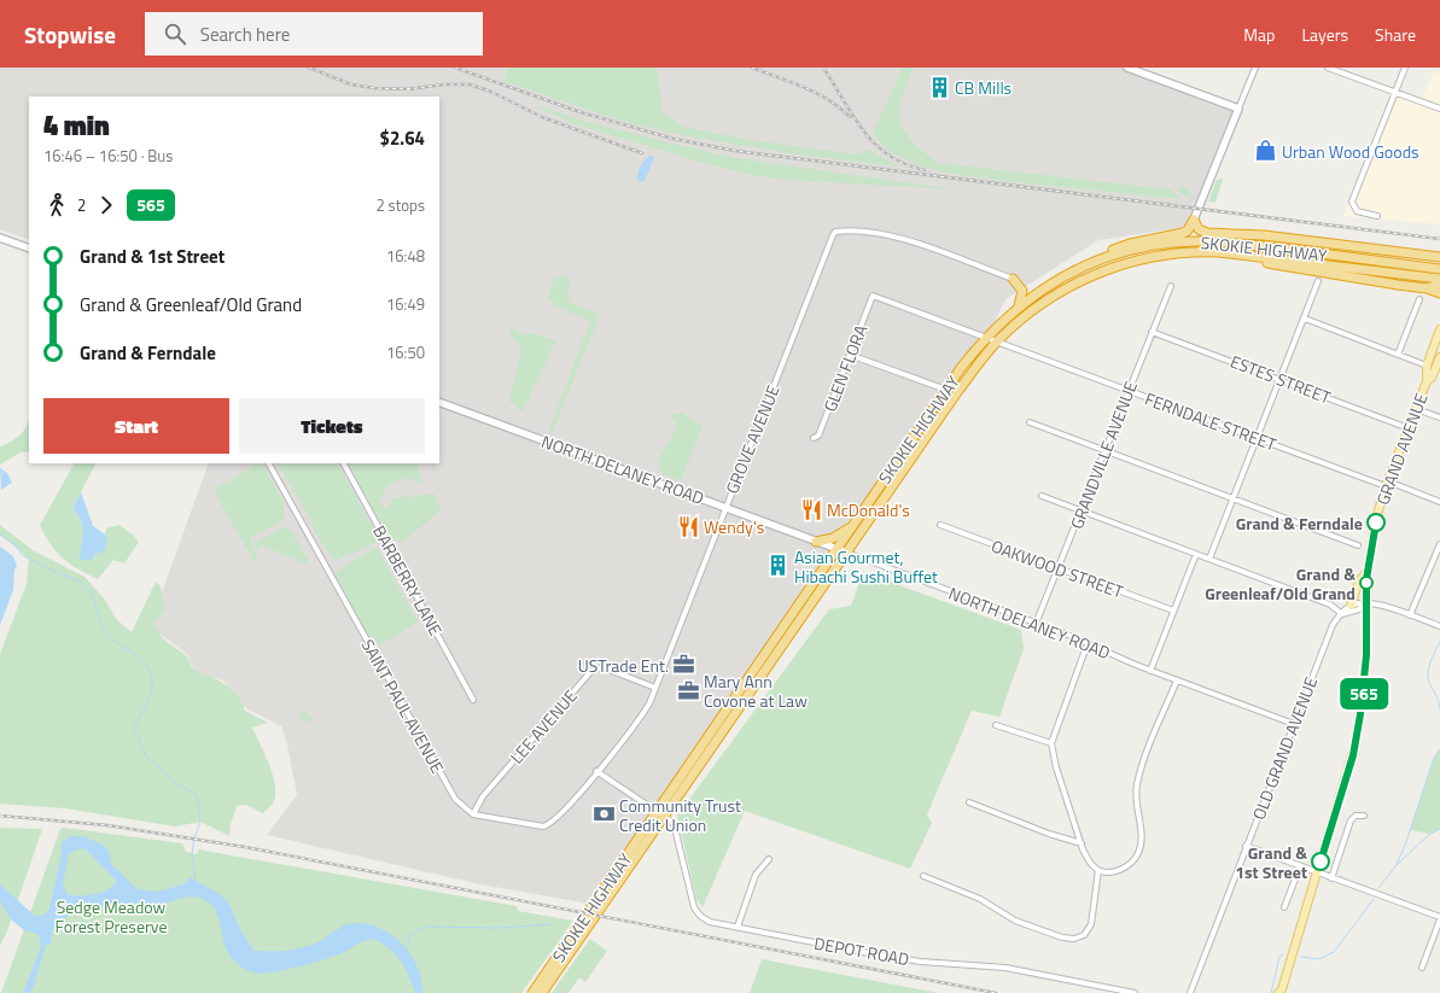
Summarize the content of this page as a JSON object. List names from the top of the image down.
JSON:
{
  "streets": {
    "highway": ["SKOKIE HIGHWAY"],
    "main road": ["GRAND AVENUE"],
    "street": [
      "GLEN FLORA",
      "ESTES STREET",
      "FERNDALE STREET",
      "GROVE AVENUE",
      "GRANDVILLE AVENUE",
      "NORTH DELANEY ROAD",
      "OAKWOOD STREET",
      "BARBERRY LANE",
      "SAINT PAUL AVENUE",
      "LEE AVENUE",
      "OLD GRAND AVENUE",
      "DEPOT ROAD"
    ]
  },
  "crossings": [
    ["SKOKIE HIGHWAY", "FERNDALE STREET"],
    ["SKOKIE HIGHWAY", "NORTH DELANEY ROAD"],
    ["SKOKIE HIGHWAY", "DEPOT ROAD"],
    ["GLEN FLORA", "FERNDALE STREET"],
    ["ESTES STREET", "GRAND AVENUE"],
    ["ESTES STREET", "GRANDVILLE AVENUE"],
    ["FERNDALE STREET", "GRAND AVENUE"],
    ["FERNDALE STREET", "GRANDVILLE AVENUE"],
    ["GROVE AVENUE", "NORTH DELANEY ROAD"],
    ["GROVE AVENUE", "LEE AVENUE"],
    ["GROVE AVENUE", "DEPOT ROAD"],
    ["GRANDVILLE AVENUE", "NORTH DELANEY ROAD"],
    ["GRANDVILLE AVENUE", "OAKWOOD STREET"],
    ["NORTH DELANEY ROAD", "OLD GRAND AVENUE"],
    ["SAINT PAUL AVENUE", "LEE AVENUE"]
  ],
  "parks": ["Sedge Meadow Forest Preserve"],
  "places": {
    "building": ["CB Mills", "Asian Gourmet, Hibachi Sushi Buffet"],
    "shop": ["Urban Wood Goods"],
    "restaurant": ["McDonald's", "Wendy's"],
    "other": ["Grand & Ferndale", "Grand & Greenleaf/Old Grand", "Grand & 1st Street"],
    "office": ["USTrade Ent.", "Mary Ann Covone at Law"],
    "bank": ["Community Trust Credit Union"]
  },
  "lines": ["bus line 565"],
  "page": {
    "header": "Stopwise",
    "search": "Search here",
    "nav": ["Map", "Layers", "Share"],
    "on_map": "565",
    "heading": ["4 min", "16:46 – 16:50 · Bus", "$2.64"],
    "legs": ["2", "565", "2 stops"],
    "list": [
      {
        "name": "Grand & 1st Street",
        "value": "16:48"
      },
      {
        "name": "Grand & Greenleaf/Old Grand",
        "value": "16:49"
      },
      {
        "name": "Grand & Ferndale",
        "value": "16:50"
      }
    ],
    "buttons": ["Start", "Tickets"]
  }
}
